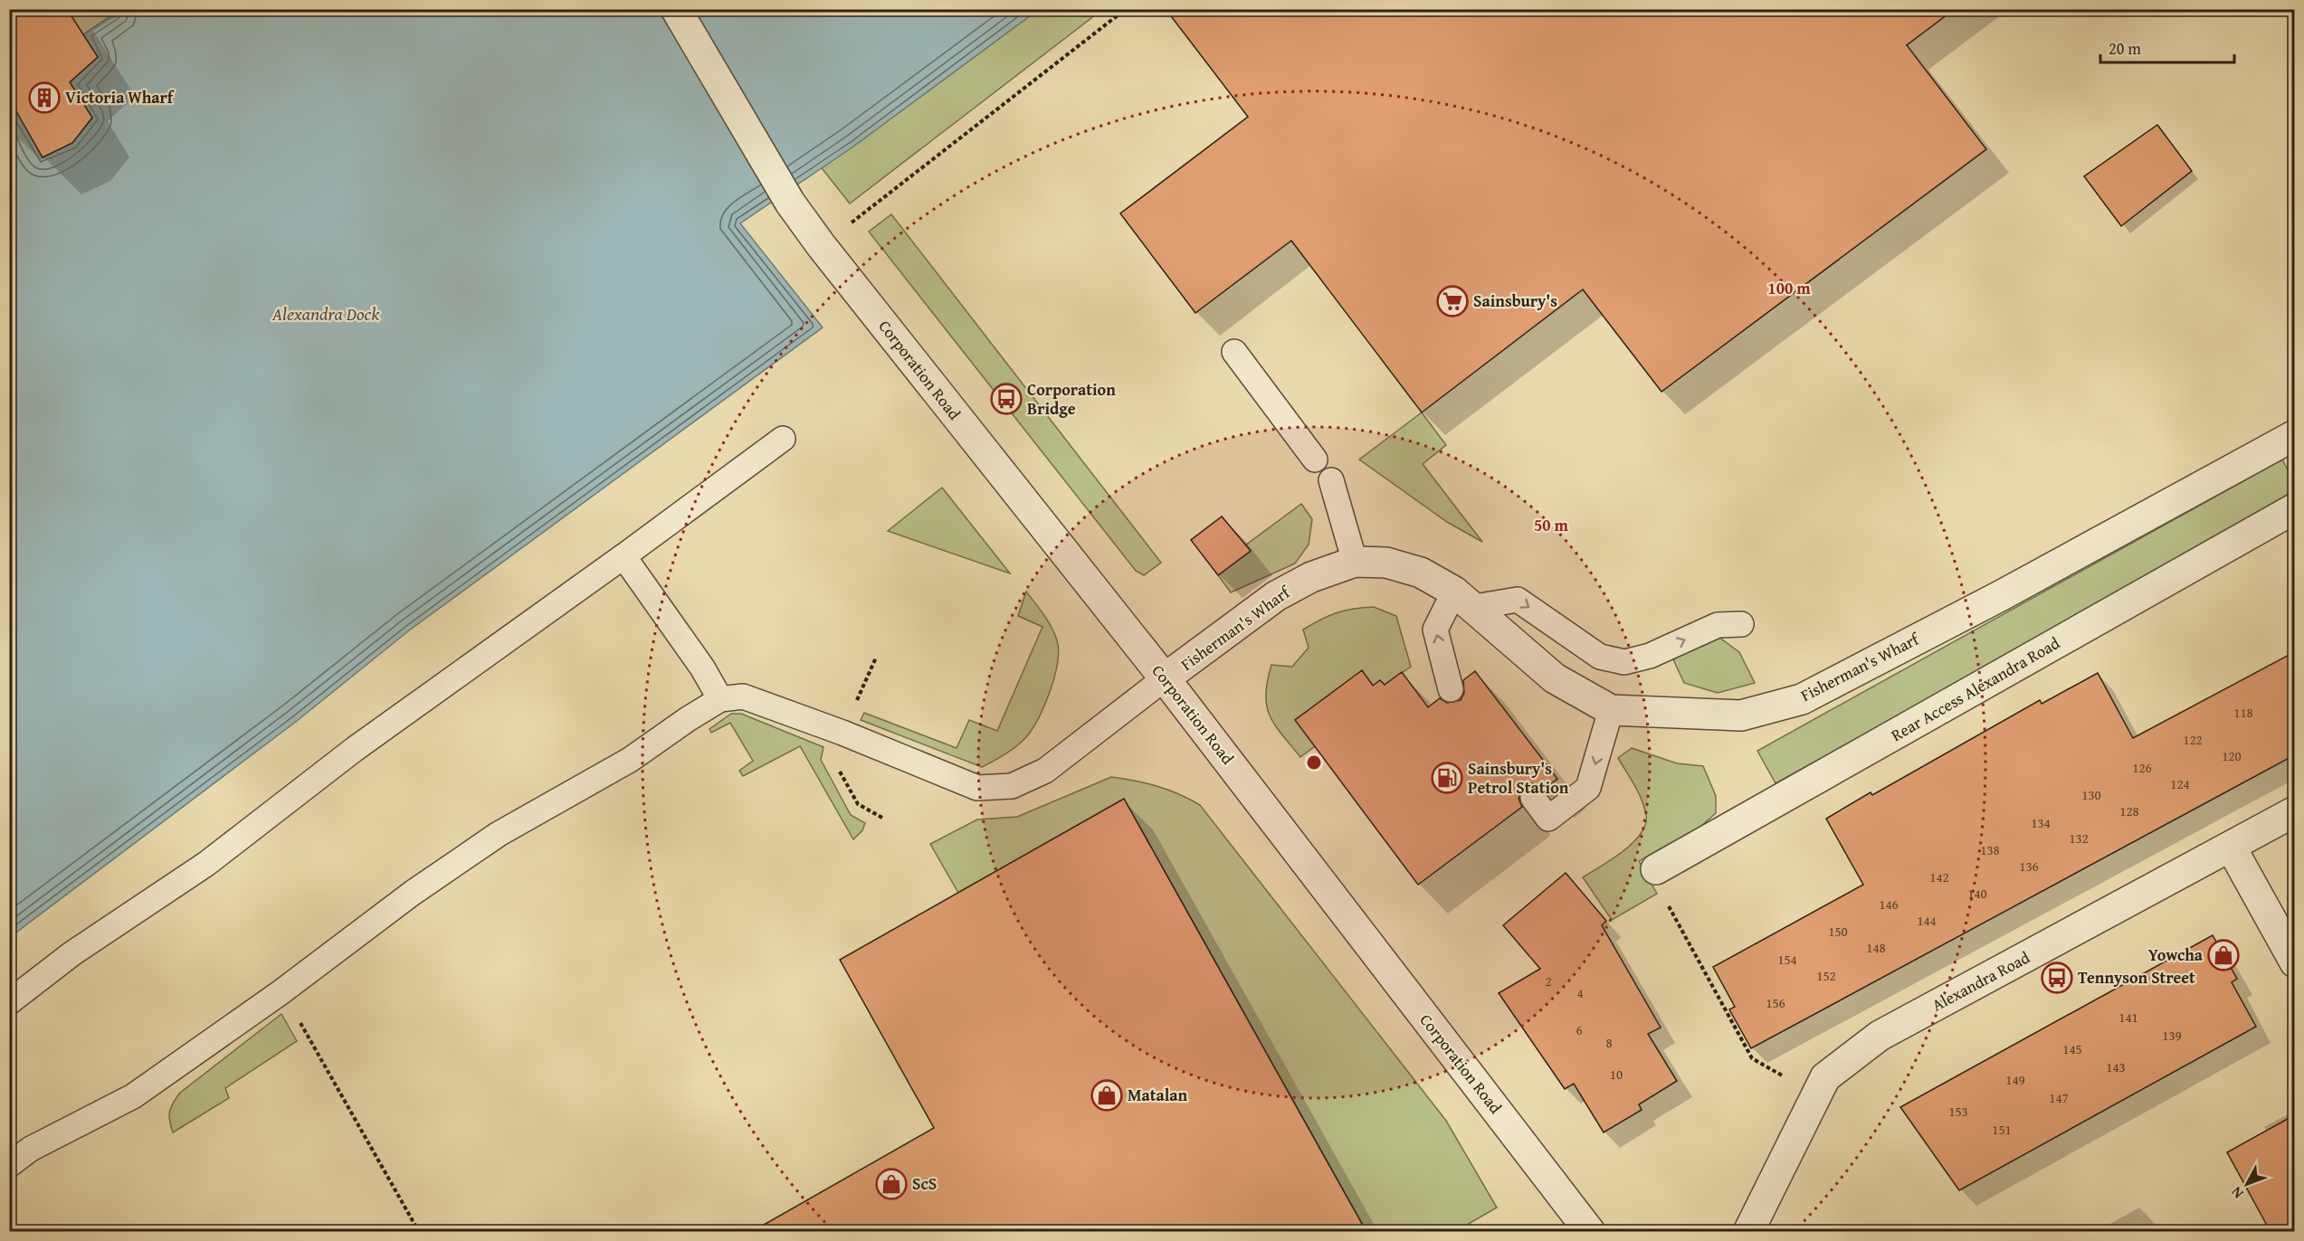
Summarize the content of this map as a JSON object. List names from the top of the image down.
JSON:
{
  "streets": {
    "street": [
      "Corporation Road",
      "Fisherman's Wharf",
      "Rear Access Alexandra Road",
      "Alexandra Road"
    ]
  },
  "crossings": [
    ["Corporation Road", "Fisherman's Wharf"]
  ],
  "water": ["Alexandra Dock"],
  "places": {
    "building": ["Victoria Wharf"],
    "supermarket": ["Sainsbury's"],
    "bus stop": ["Corporation Bridge", "Tennyson Street"],
    "fuel station": ["Sainsbury's Petrol Station"],
    "shop": ["Yowcha", "Matalan", "ScS"]
  },
  "house_numbers": [
    "118",
    "122",
    "120",
    "126",
    "124",
    "130",
    "128",
    "134",
    "132",
    "138",
    "136",
    "142",
    "140",
    "146",
    "144",
    "150",
    "148",
    "154",
    "152",
    "2",
    "4",
    "156",
    "141",
    "6",
    "139",
    "8",
    "145",
    "143",
    "10",
    "149",
    "147",
    "153",
    "151"
  ],
  "scale_bar": "20 m",
  "north": "bottom left",
  "rings": ["100 m", "50 m"]
}
